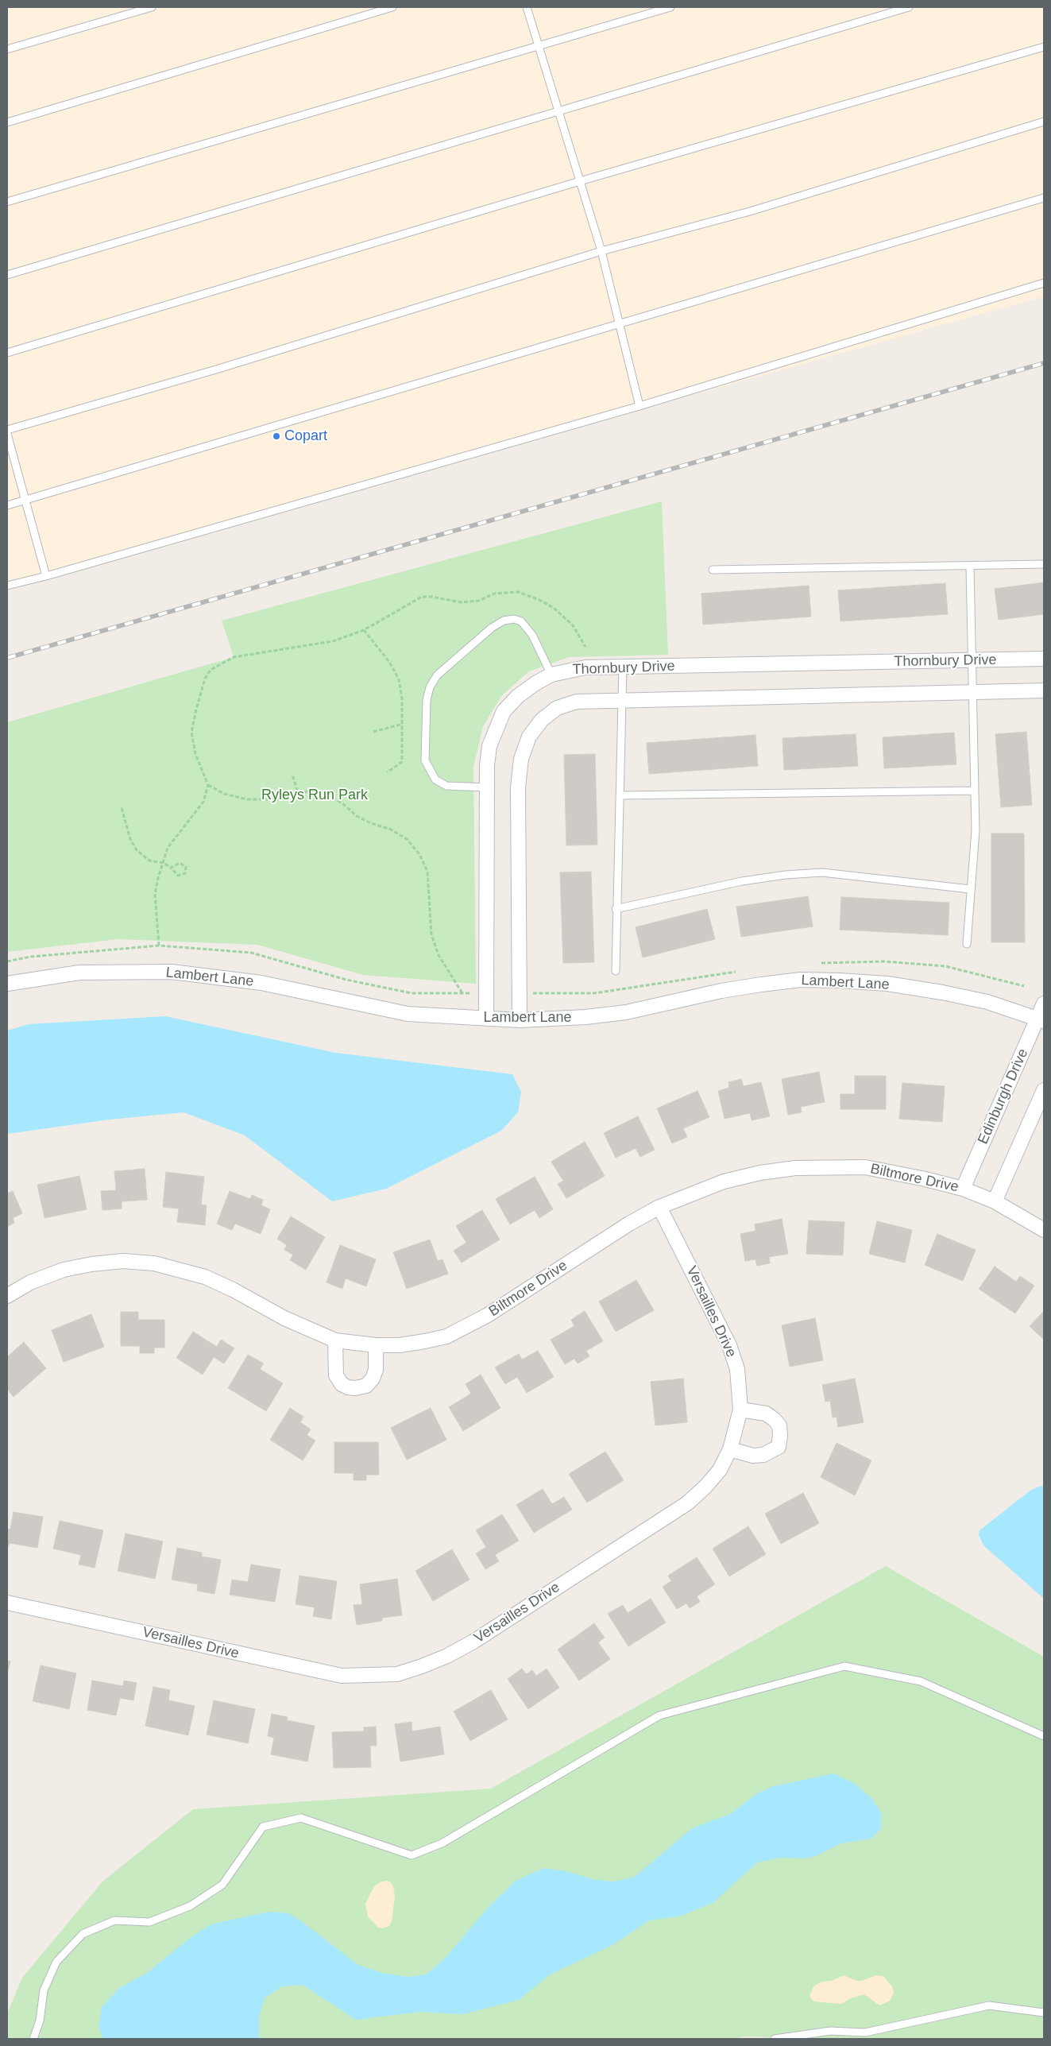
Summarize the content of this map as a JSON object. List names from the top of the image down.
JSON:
{
  "streets": {
    "street": [
      "Thornbury Drive",
      "Lambert Lane",
      "Edinburgh Drive",
      "Biltmore Drive",
      "Versailles Drive"
    ]
  },
  "crossings": [
    ["Thornbury Drive", "Lambert Lane"],
    ["Lambert Lane", "Edinburgh Drive"],
    ["Edinburgh Drive", "Biltmore Drive"],
    ["Biltmore Drive", "Versailles Drive"]
  ],
  "parks": ["Ryleys Run Park"],
  "places": ["Copart"]
}
